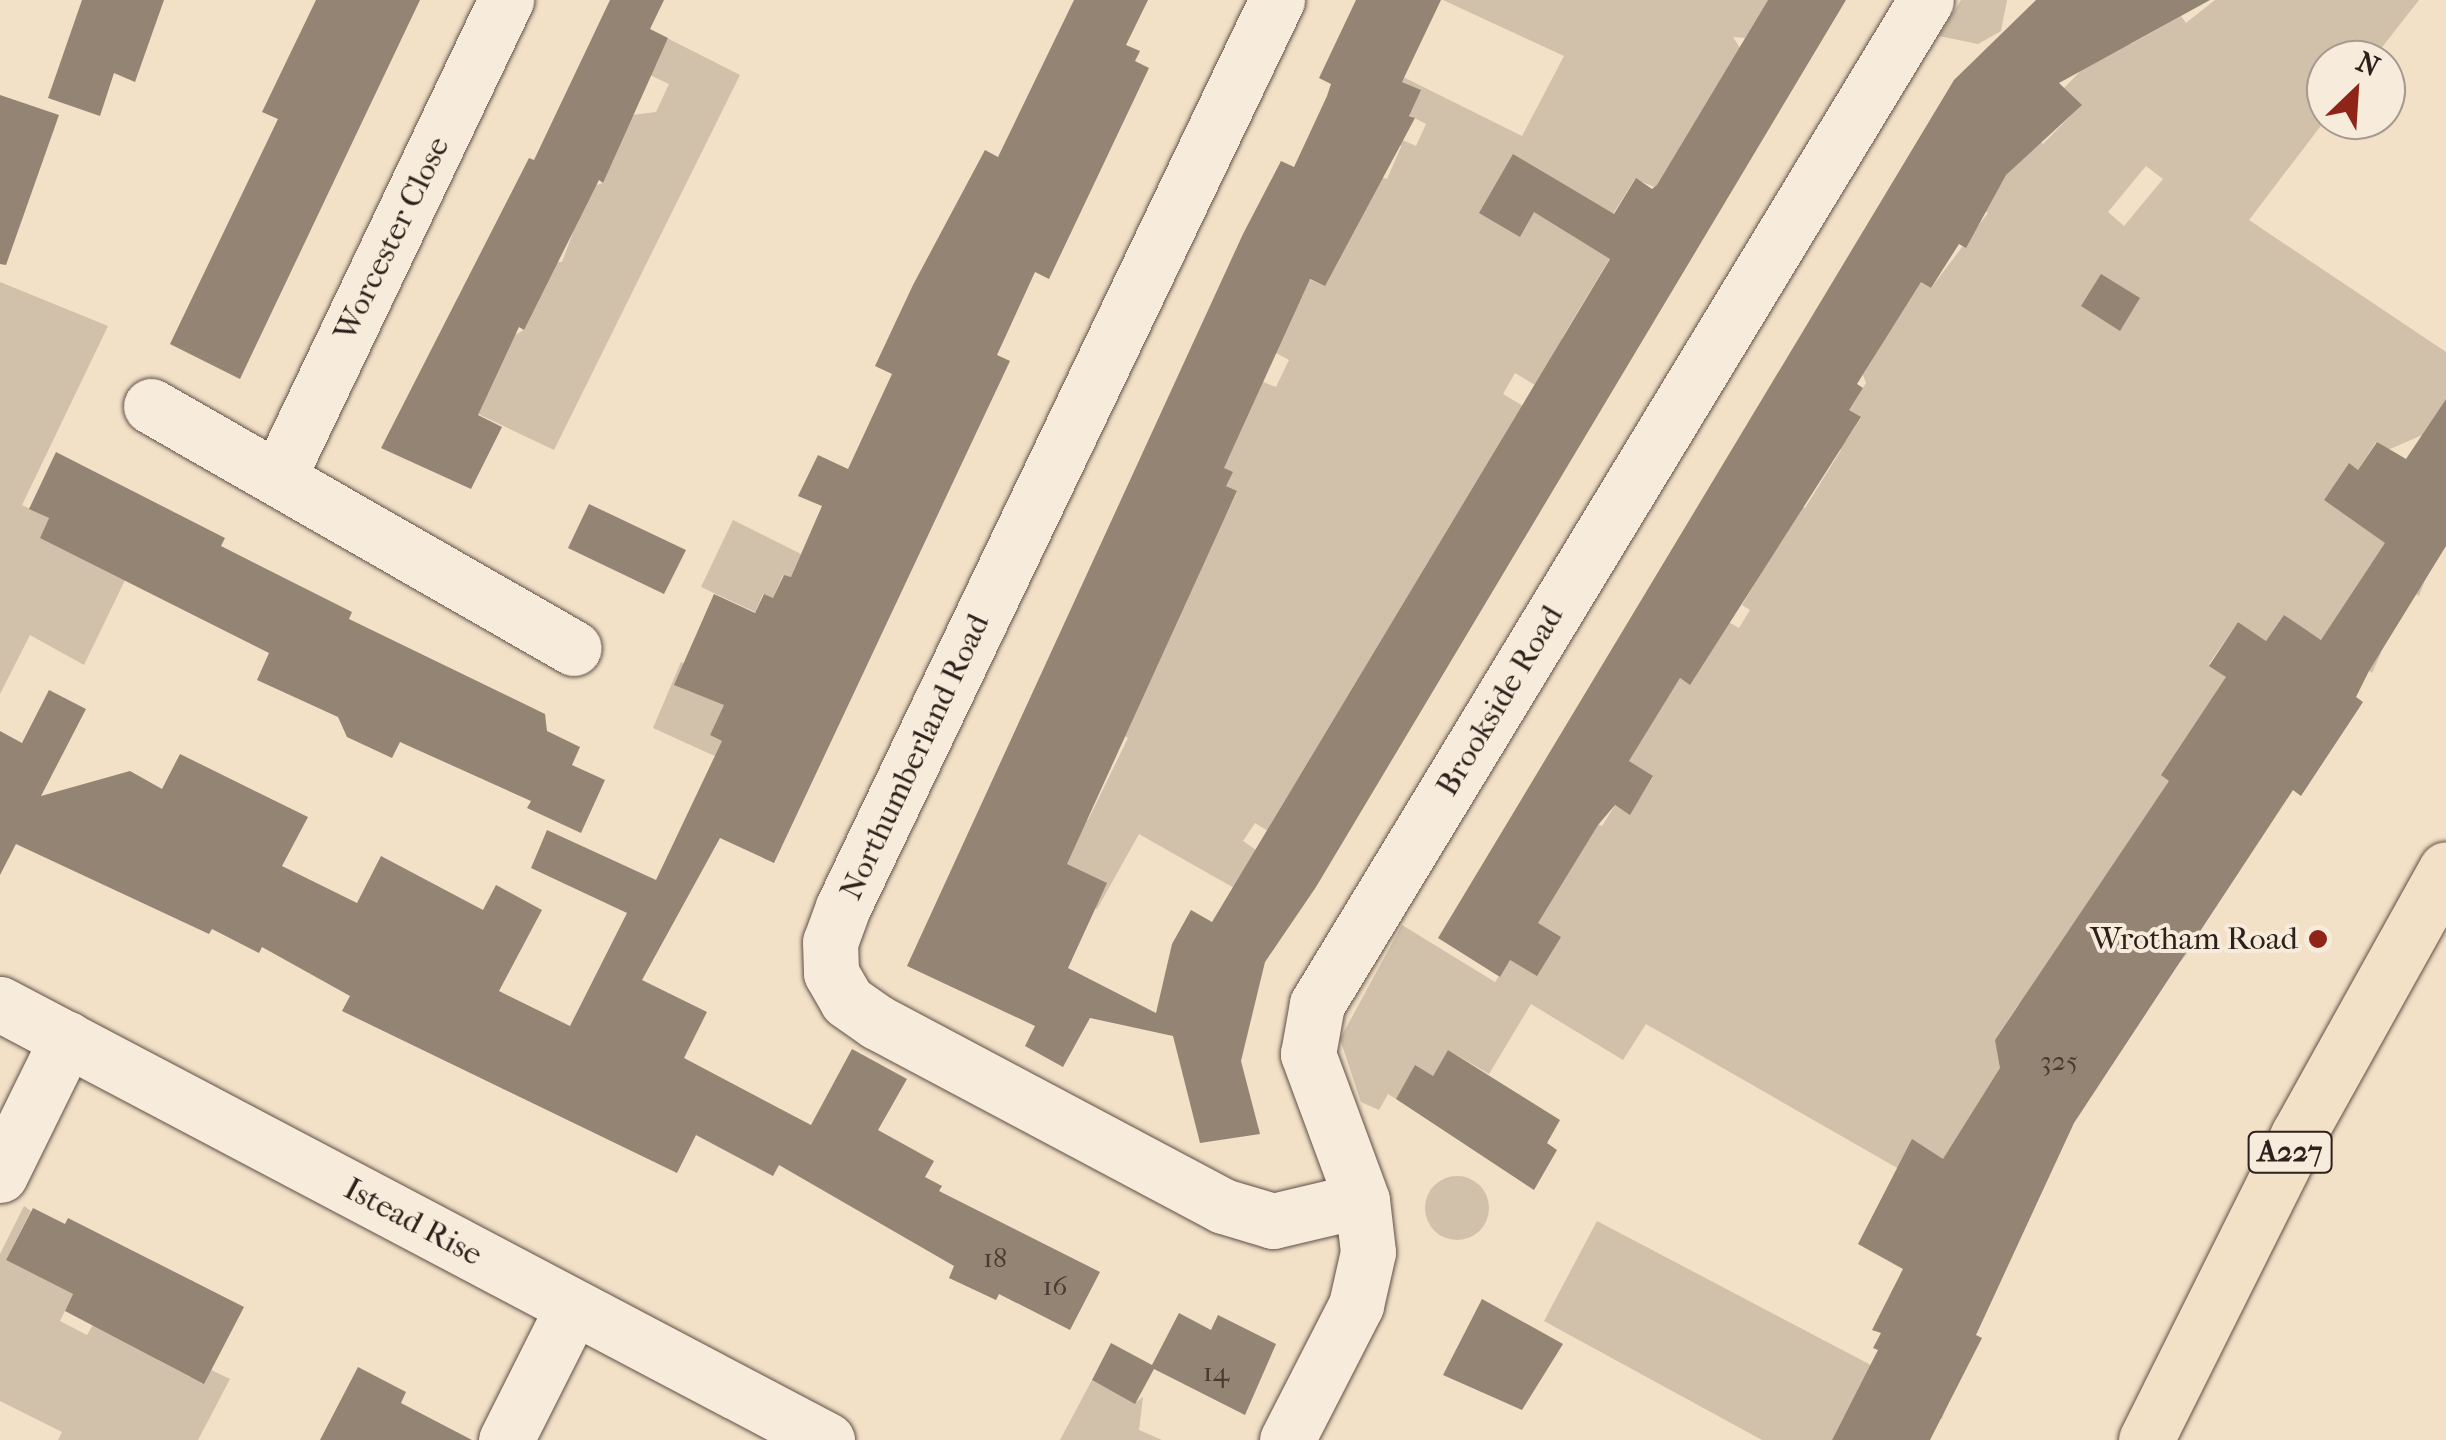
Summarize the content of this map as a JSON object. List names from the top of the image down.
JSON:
{
  "streets": {
    "main road": ["A227"],
    "street": [
      "Worcester Close",
      "Brookside Road",
      "Northumberland Road",
      "Istead Rise"
    ]
  },
  "crossings": [
    ["Brookside Road", "Northumberland Road"]
  ],
  "places": ["Wrotham Road"],
  "house_numbers": [
    "325",
    "18",
    "16",
    "14"
  ],
  "north": "top right"
}
